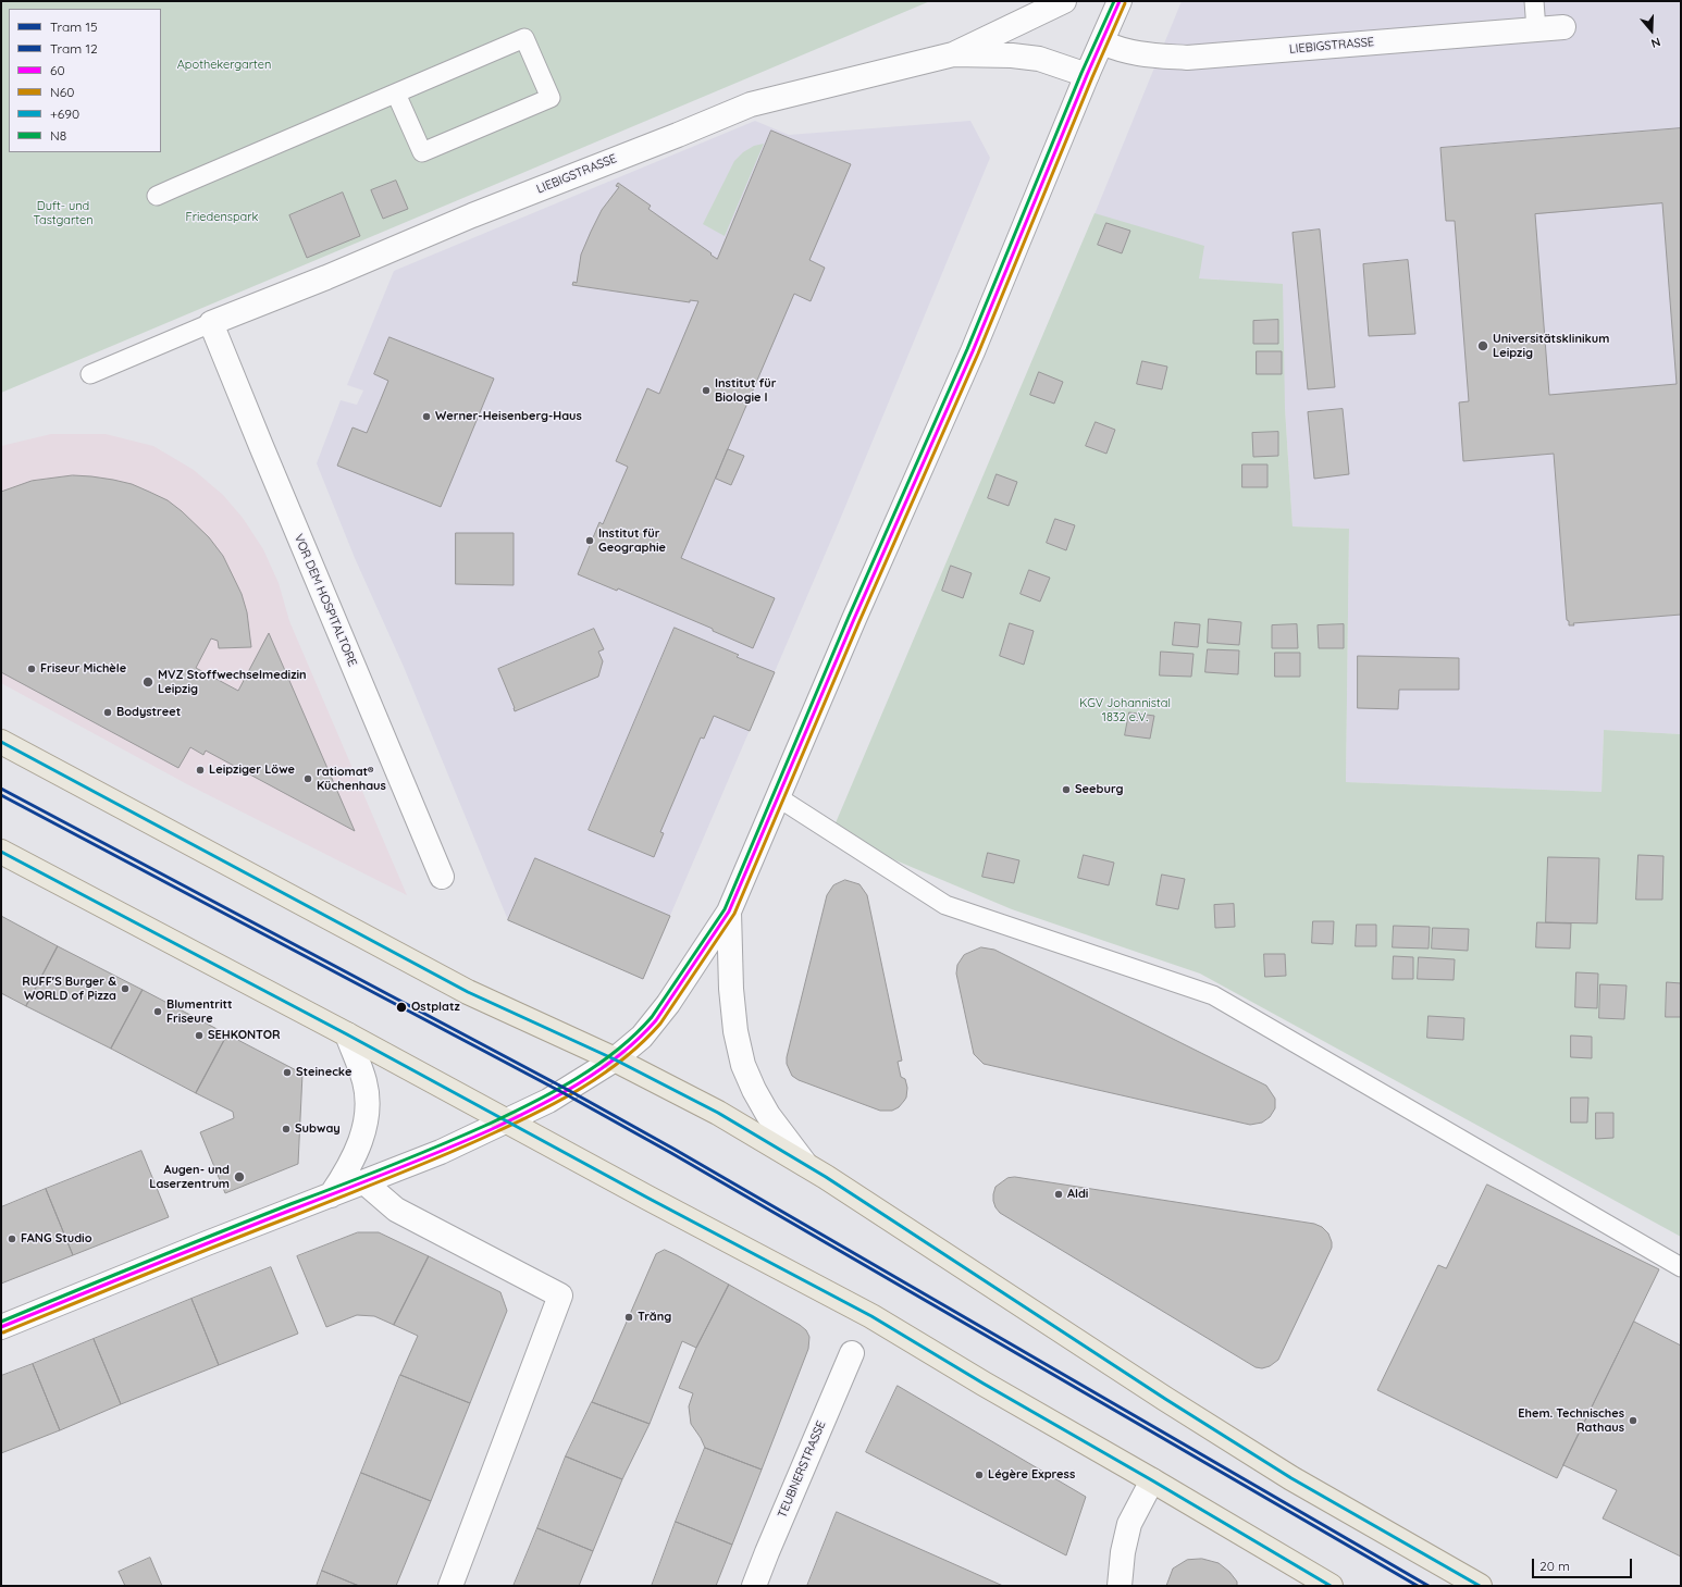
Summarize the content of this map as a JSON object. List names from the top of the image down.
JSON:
{
  "streets": {
    "street": ["LIEBIGSTRASSE", "VOR DEM HOSPITALTORE", "TEUBNERSTRASSE"]
  },
  "crossings": [
    ["LIEBIGSTRASSE", "VOR DEM HOSPITALTORE"]
  ],
  "parks": [
    "Apothekergarten",
    "Duft- und Tastgarten",
    "Friedenspark",
    "KGV Johannistal 1832 e.V."
  ],
  "places": [
    "Universitätsklinikum Leipzig",
    "Institut für Biologie I",
    "Werner-Heisenberg-Haus",
    "Institut für Geographie",
    "Friseur Michèle",
    "MVZ Stoffwechselmedizin Leipzig",
    "Bodystreet",
    "Leipziger Löwe",
    "ratiomat® Küchenhaus",
    "Seeburg",
    "RUFF'S Burger & WORLD of Pizza",
    "Ostplatz",
    "Blumentritt Friseure",
    "SEHKONTOR",
    "Steinecke",
    "Subway",
    "Augen- und Laserzentrum",
    "Aldi",
    "FANG Studio",
    "Trăng",
    "Ehem. Technisches Rathaus",
    "Légère Express"
  ],
  "lines": [
    "transit line 60",
    "transit line N8",
    "transit line N60",
    "transit line +690",
    "tram line 15",
    "tram line 12"
  ],
  "legend": [
    "Tram 15",
    "Tram 12",
    "60",
    "N60",
    "+690",
    "N8"
  ],
  "scale_bar": "20 m",
  "north": "bottom"
}
